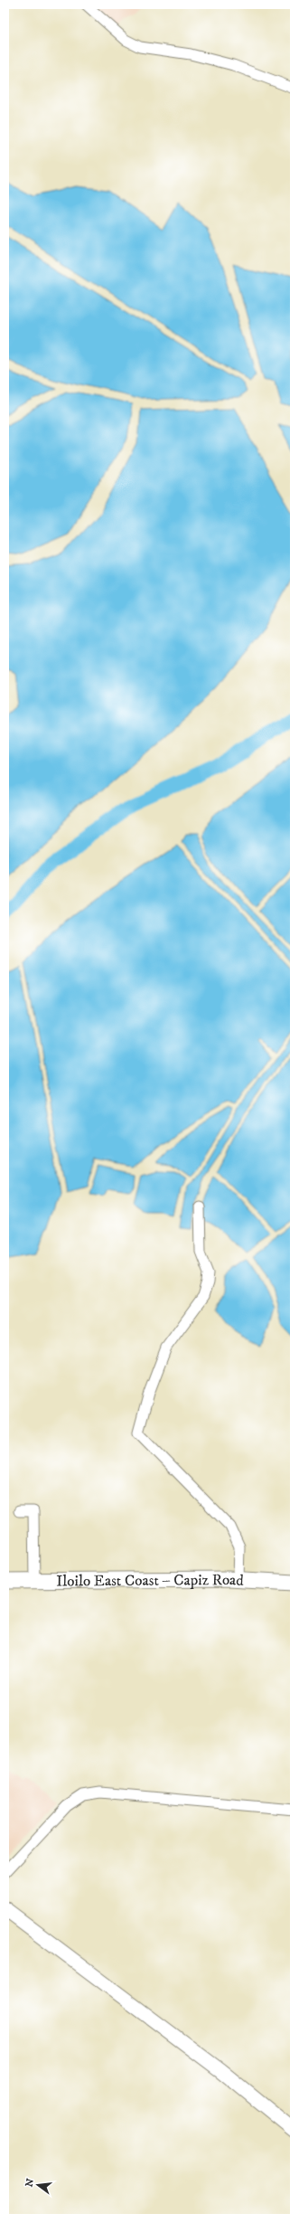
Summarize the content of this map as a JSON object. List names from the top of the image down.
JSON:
{
  "streets": {
    "main road": ["Iloilo East Coast – Capiz Road"]
  },
  "north": "left"
}
